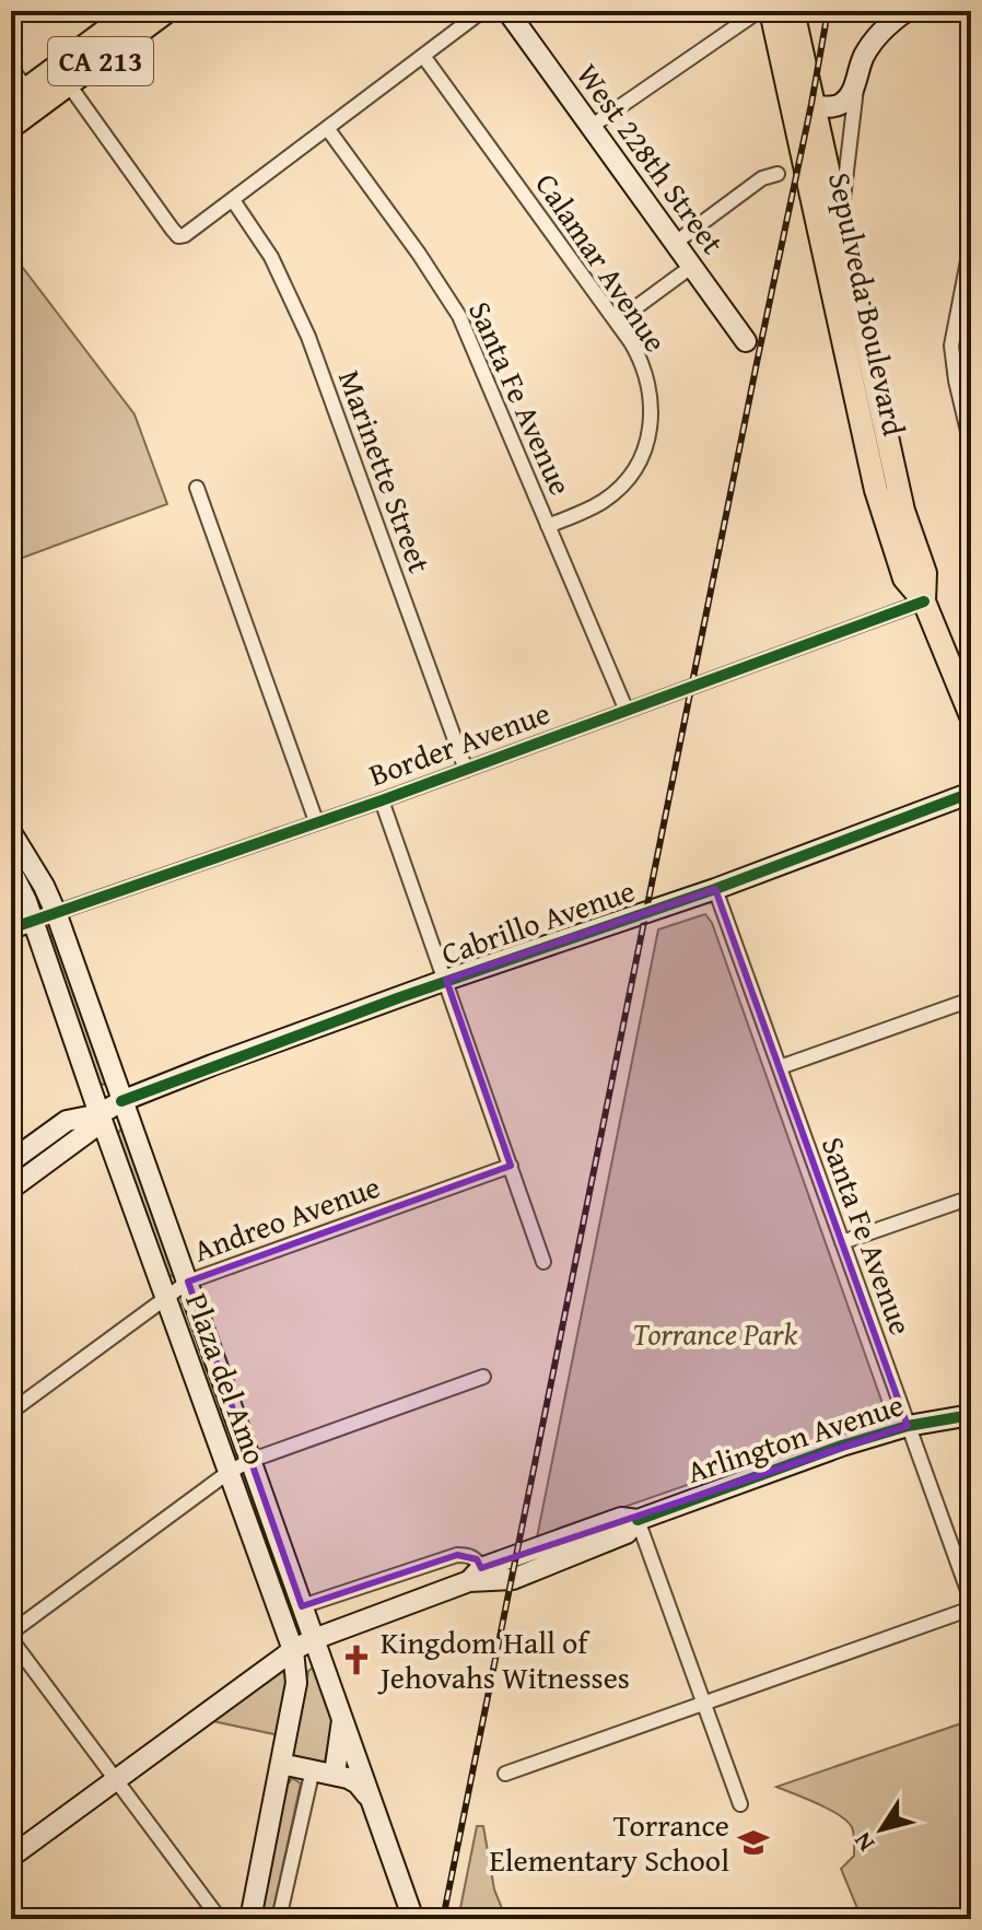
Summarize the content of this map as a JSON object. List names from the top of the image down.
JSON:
{
  "streets": {
    "main road": [
      "CA 213",
      "West 228th Street",
      "Sepulveda Boulevard",
      "Border Avenue",
      "Cabrillo Avenue",
      "Plaza del Amo",
      "Arlington Avenue"
    ],
    "street": [
      "Calamar Avenue",
      "Santa Fe Avenue",
      "Marinette Street",
      "Andreo Avenue"
    ]
  },
  "crossings": [
    ["Calamar Avenue", "Santa Fe Avenue"],
    ["Sepulveda Boulevard", "Border Avenue"],
    ["Santa Fe Avenue", "Border Avenue"],
    ["Santa Fe Avenue", "Cabrillo Avenue"],
    ["Santa Fe Avenue", "Arlington Avenue"],
    ["Marinette Street", "Border Avenue"],
    ["Border Avenue", "Plaza del Amo"],
    ["Cabrillo Avenue", "Plaza del Amo"],
    ["Andreo Avenue", "Plaza del Amo"],
    ["Plaza del Amo", "Arlington Avenue"]
  ],
  "parks": ["Torrance Park"],
  "places": {
    "church": ["Kingdom Hall of Jehovahs Witnesses"],
    "school or university": ["Torrance Elementary School"]
  },
  "north": "bottom left"
}
